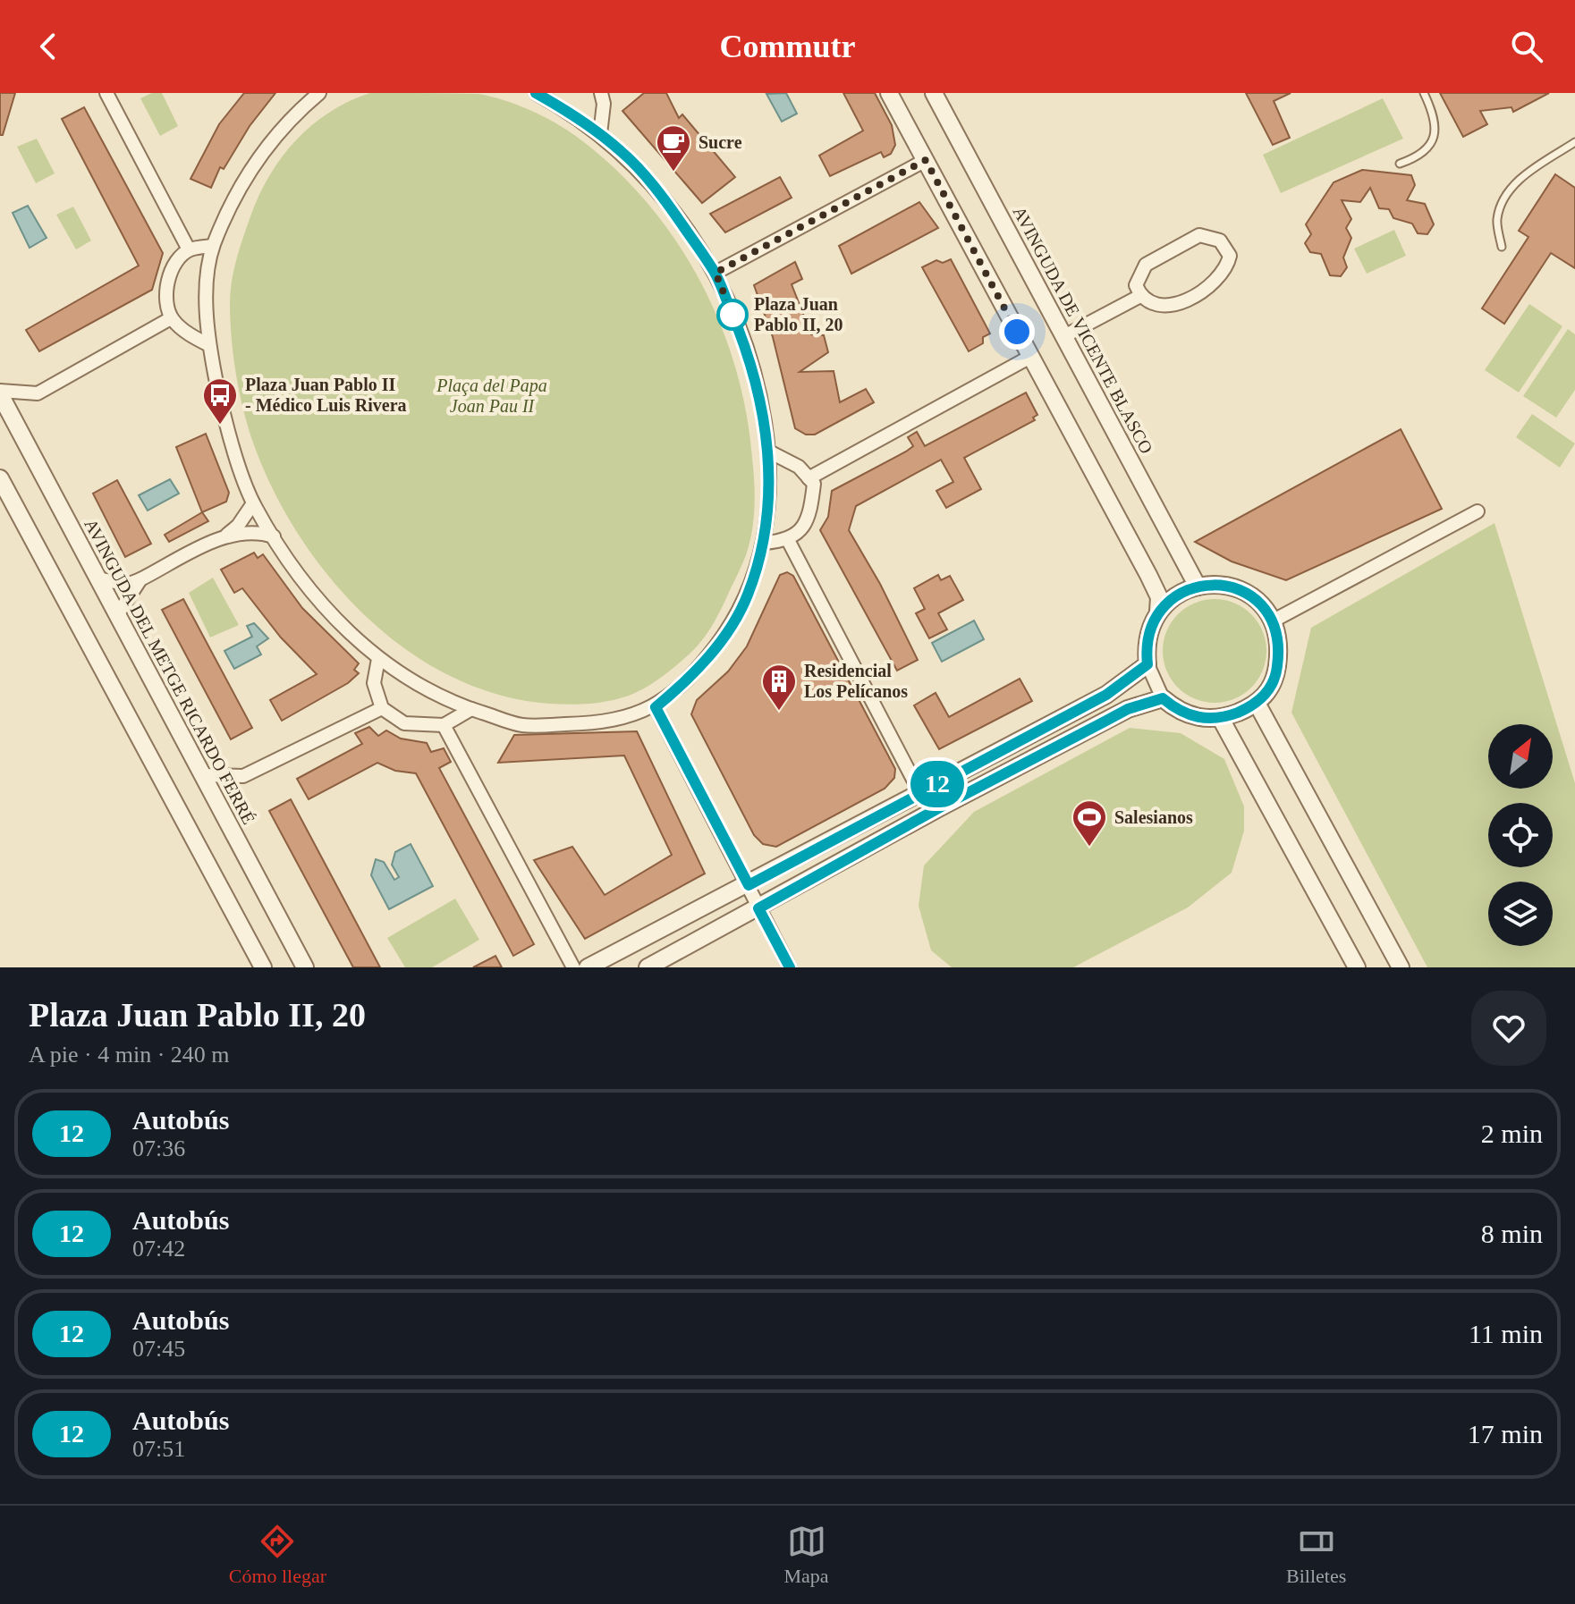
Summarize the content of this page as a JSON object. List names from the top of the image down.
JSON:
{
  "streets": {
    "street": ["AVINGUDA DE VICENTE BLASCO", "AVINGUDA DEL METGE RICARDO FERRÉ"]
  },
  "parks": ["Plaça del Papa Joan Pau II"],
  "places": {
    "cafe": ["Sucre"],
    "other": ["Plaza Juan Pablo II, 20"],
    "bus stop": ["Plaza Juan Pablo II - Médico Luis Rivera"],
    "building": ["Residencial Los Pelícanos"],
    "sports": ["Salesianos"]
  },
  "lines": ["bus line 12"],
  "north": "top right",
  "page": {
    "header": "Commutr",
    "on_map": "12",
    "heading": ["Plaza Juan Pablo II, 20", "A pie · 4 min · 240 m"],
    "list": [
      {
        "mark": "12",
        "name": "Autobús",
        "note": "07:36",
        "value": "2 min"
      },
      {
        "mark": "12",
        "name": "Autobús",
        "note": "07:42",
        "value": "8 min"
      },
      {
        "mark": "12",
        "name": "Autobús",
        "note": "07:45",
        "value": "11 min"
      },
      {
        "mark": "12",
        "name": "Autobús",
        "note": "07:51",
        "value": "17 min"
      }
    ],
    "tabs": ["Cómo llegar", "Mapa", "Billetes"]
  }
}
